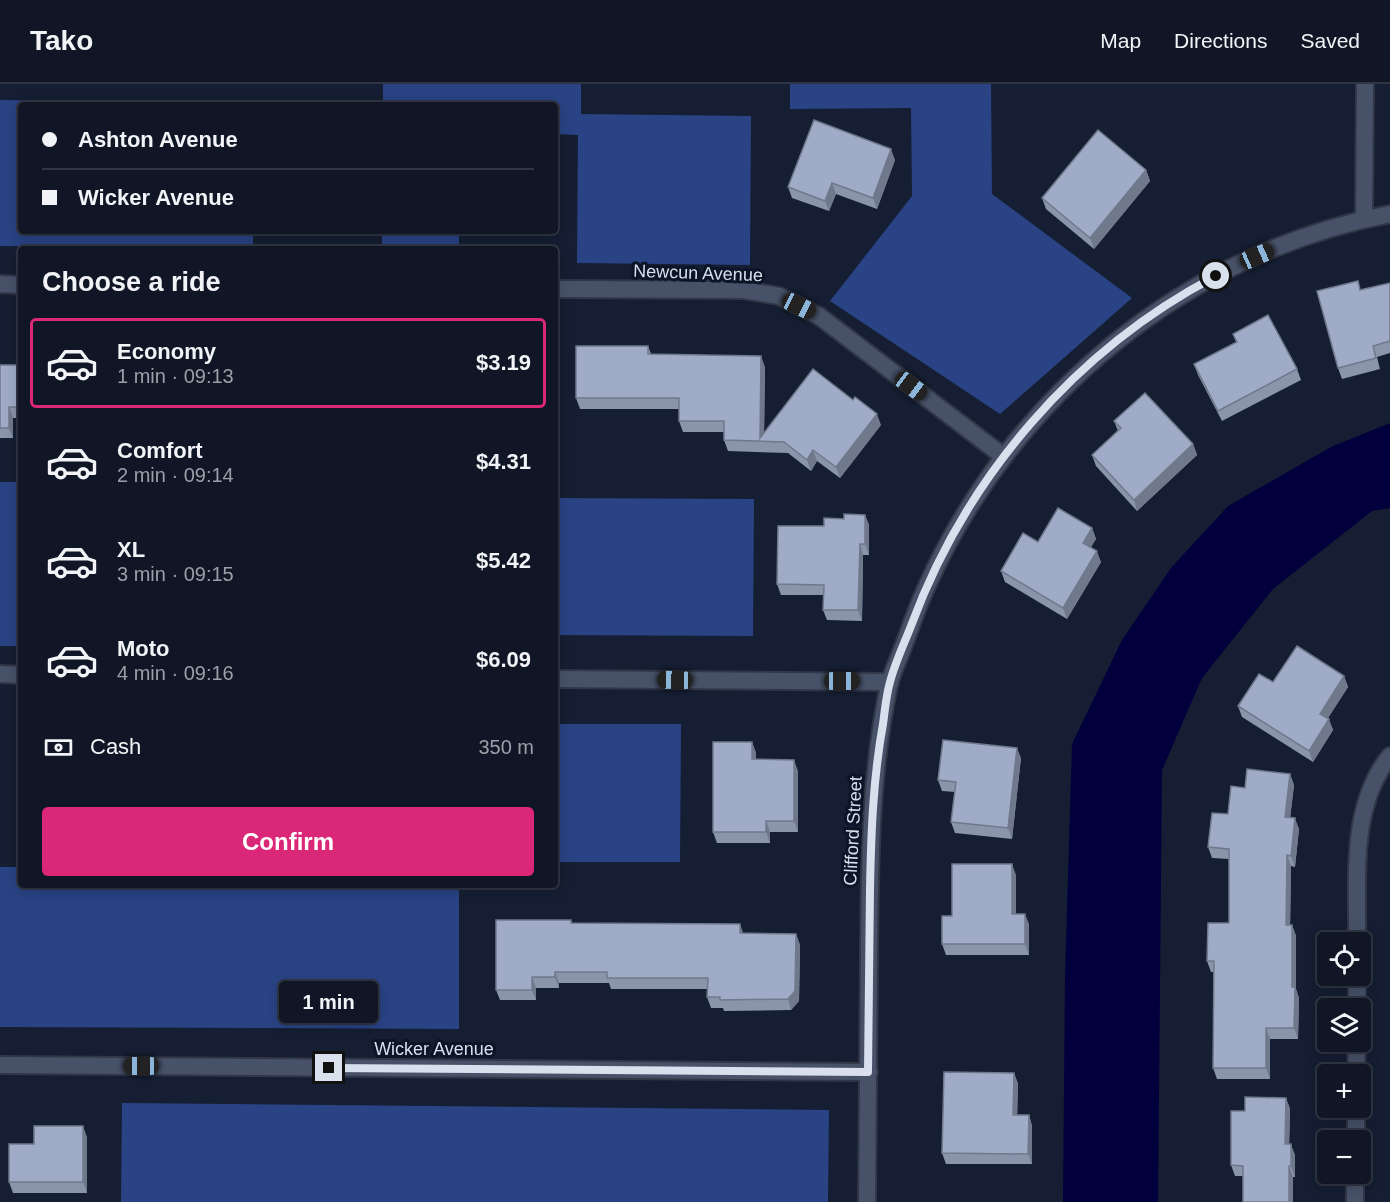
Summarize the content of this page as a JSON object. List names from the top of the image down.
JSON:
{
  "streets": {
    "street": ["Newcun Avenue", "Clifford Street", "Wicker Avenue"]
  },
  "crossings": [
    ["Newcun Avenue", "Clifford Street"],
    ["Clifford Street", "Wicker Avenue"]
  ],
  "page": {
    "header": "Tako",
    "nav": ["Map", "Directions", "Saved"],
    "banner": ["Ashton Avenue", "Wicker Avenue"],
    "heading": "Choose a ride",
    "list": [
      {
        "name": "Economy",
        "note": "1 min · 09:13",
        "value": "$3.19"
      },
      {
        "name": "Comfort",
        "note": "2 min · 09:14",
        "value": "$4.31"
      },
      {
        "name": "XL",
        "note": "3 min · 09:15",
        "value": "$5.42"
      },
      {
        "name": "Moto",
        "note": "4 min · 09:16",
        "value": "$6.09"
      }
    ],
    "pay": ["Cash", "350 m"],
    "buttons": "Confirm",
    "map_buttons": ["+", "−"],
    "bubble": "1 min"
  }
}
